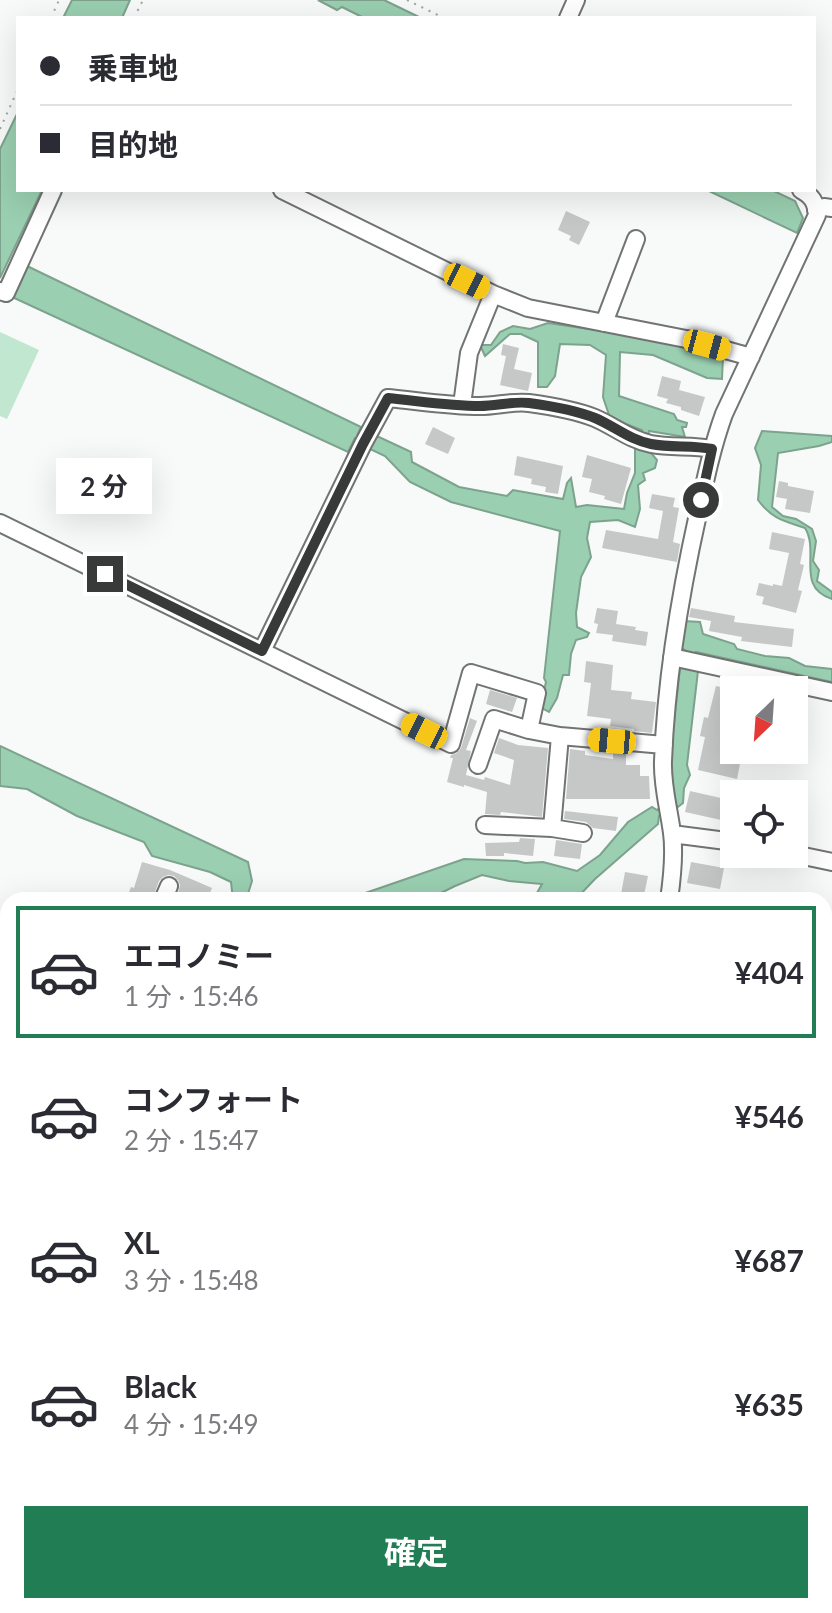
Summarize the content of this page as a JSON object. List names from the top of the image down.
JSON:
{
  "north": "bottom left",
  "page": {
    "banner": ["乗車地", "目的地"],
    "bubble": "2 分",
    "list": [
      {
        "name": "エコノミー",
        "note": "1 分 · 15:46",
        "value": "¥404"
      },
      {
        "name": "コンフォート",
        "note": "2 分 · 15:47",
        "value": "¥546"
      },
      {
        "name": "XL",
        "note": "3 分 · 15:48",
        "value": "¥687"
      },
      {
        "name": "Black",
        "note": "4 分 · 15:49",
        "value": "¥635"
      }
    ],
    "buttons": "確定"
  }
}
